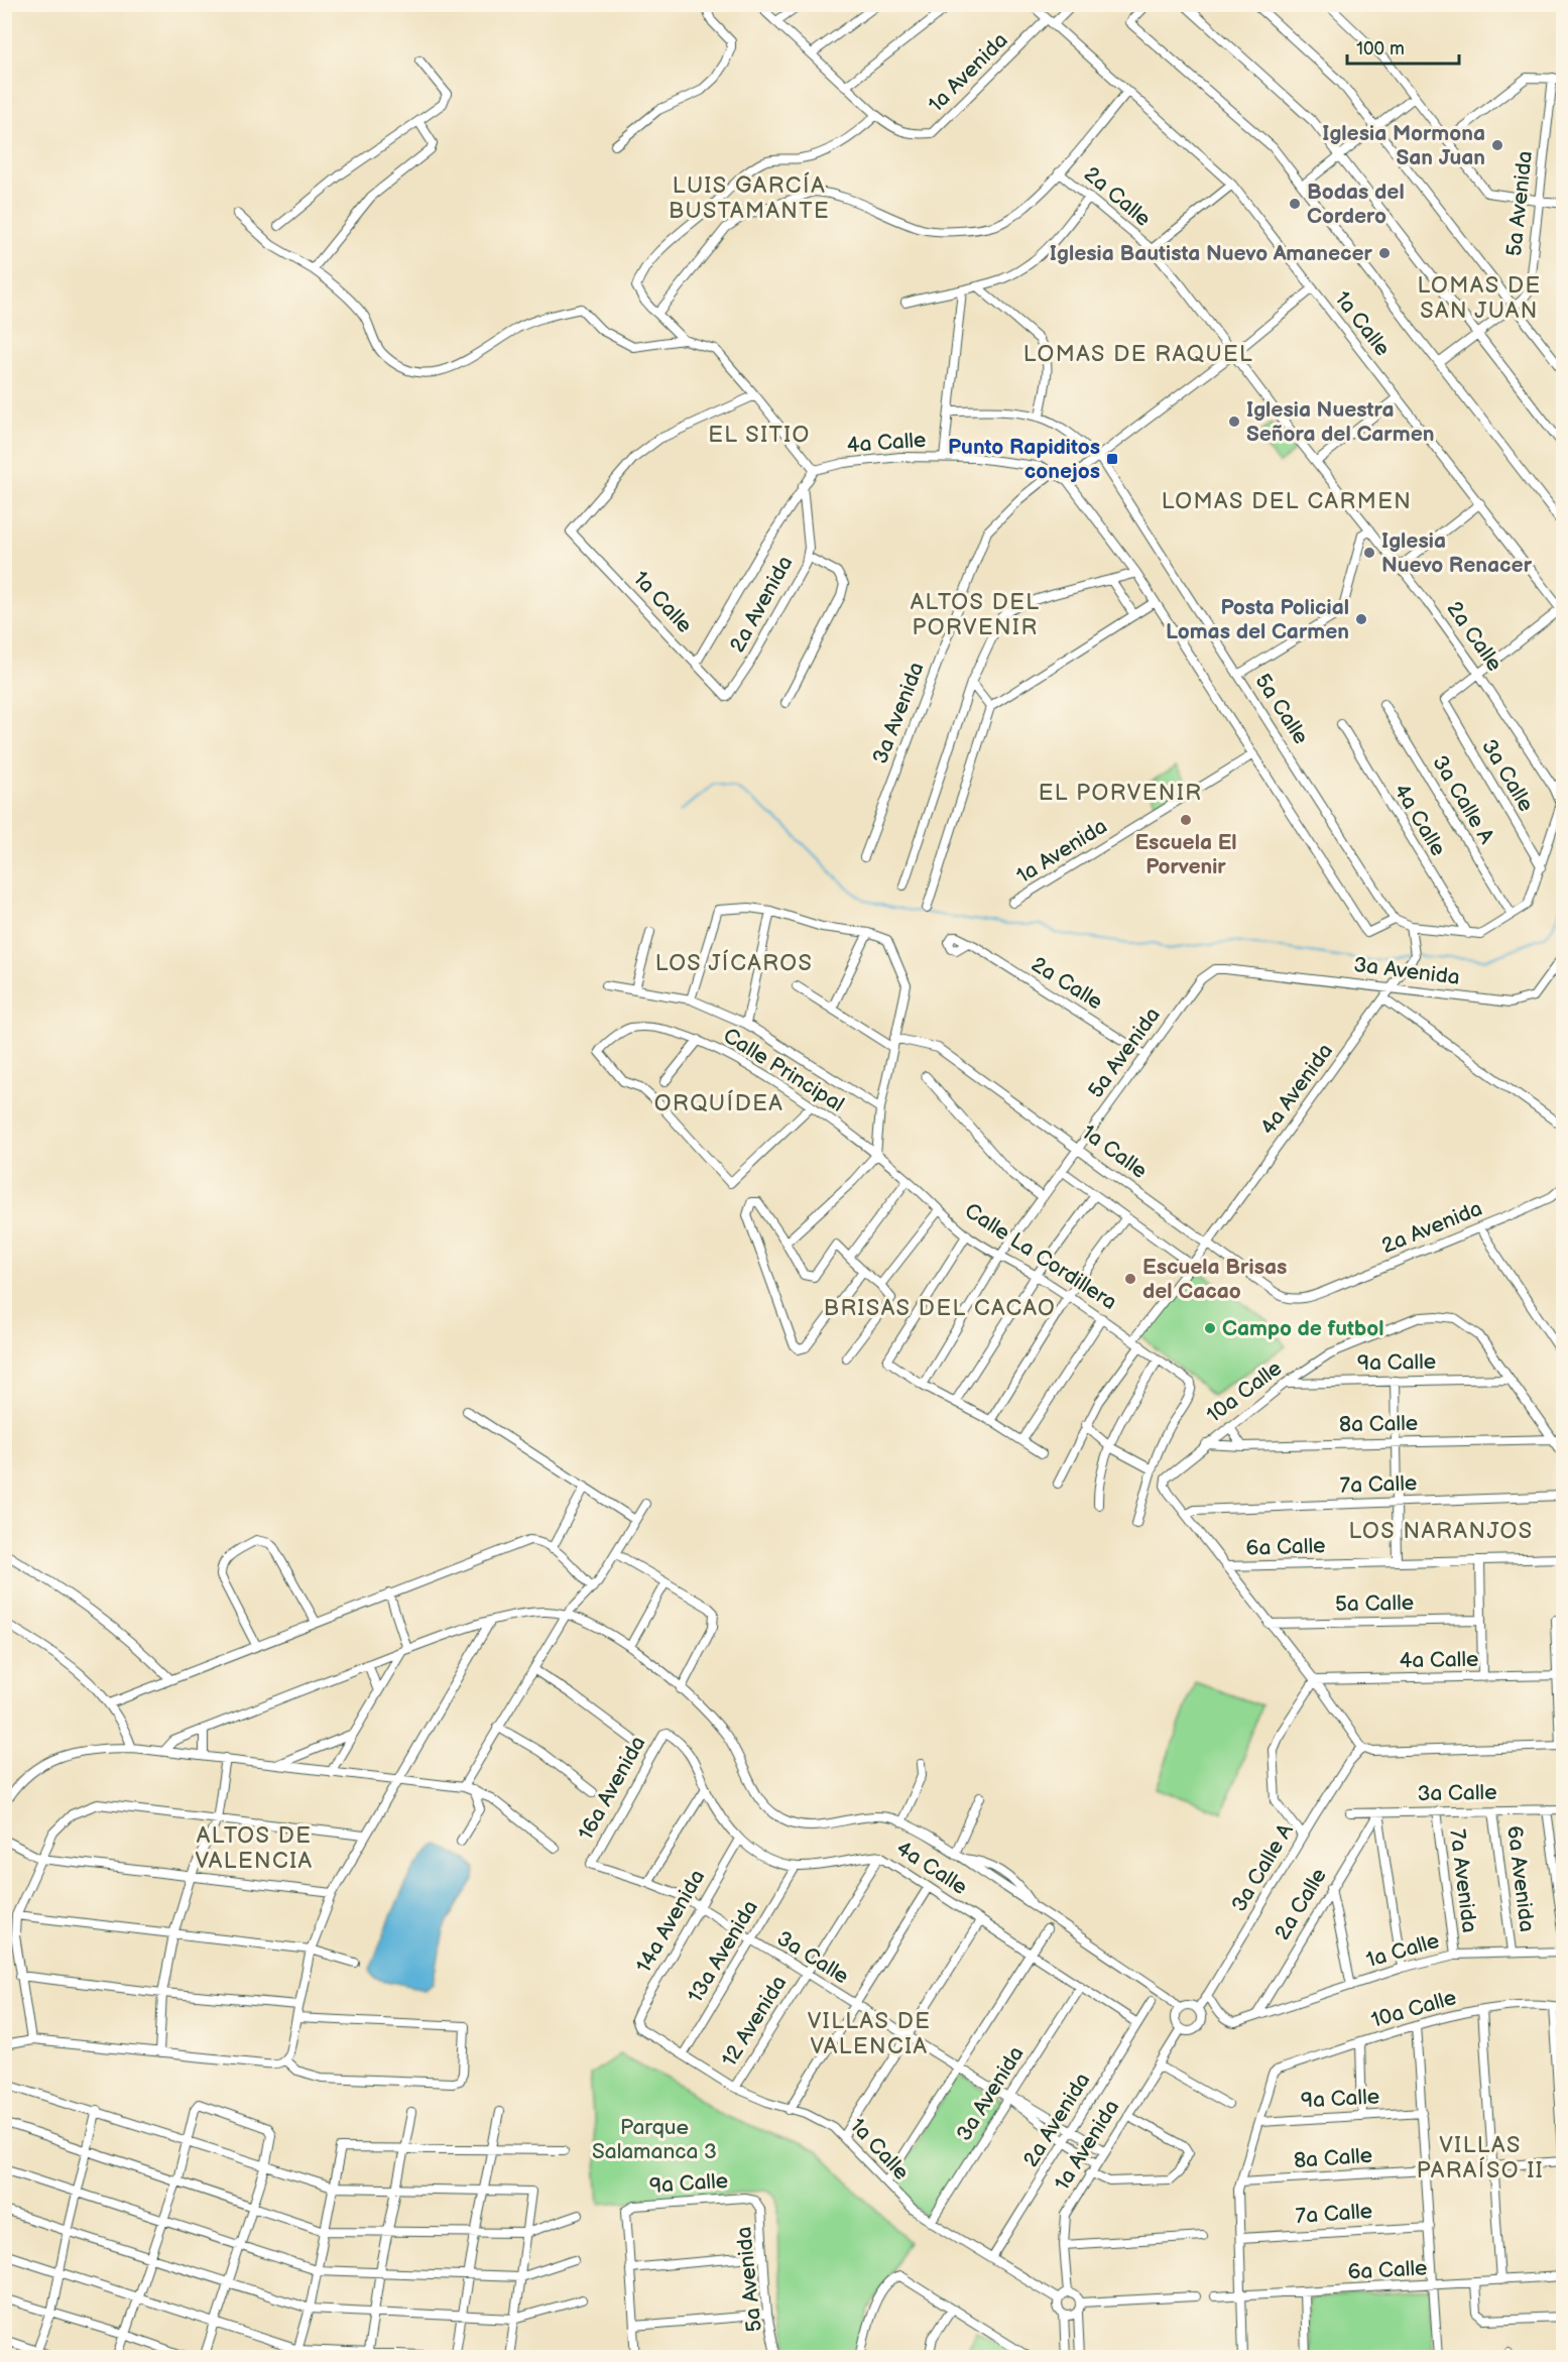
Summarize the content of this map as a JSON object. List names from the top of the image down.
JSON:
{
  "streets": {
    "street": [
      "1a Avenida",
      "2a Calle",
      "5a Avenida",
      "1a Calle",
      "4a Calle",
      "2a Avenida",
      "5a Calle",
      "3a Avenida",
      "3a Calle",
      "3a Calle A",
      "Calle Principal",
      "4a Avenida",
      "Calle La Cordillera",
      "9a Calle",
      "10a Calle",
      "8a Calle",
      "7a Calle",
      "6a Calle",
      "16a Avenida",
      "6a Avenida",
      "7a Avenida",
      "14a Avenida",
      "13a Avenida",
      "12 Avenida"
    ]
  },
  "crossings": [
    ["1a Avenida", "1a Calle"],
    ["1a Avenida", "3a Calle"],
    ["1a Avenida", "3a Calle A"],
    ["2a Calle", "5a Avenida"],
    ["2a Calle", "1a Calle"],
    ["2a Calle", "3a Calle"],
    ["5a Avenida", "1a Calle"],
    ["5a Avenida", "3a Avenida"],
    ["5a Avenida", "Calle La Cordillera"],
    ["5a Avenida", "9a Calle"],
    ["1a Calle", "2a Avenida"],
    ["1a Calle", "3a Avenida"],
    ["1a Calle", "3a Calle A"],
    ["1a Calle", "4a Avenida"],
    ["1a Calle", "6a Avenida"],
    ["1a Calle", "7a Avenida"],
    ["1a Calle", "14a Avenida"],
    ["1a Calle", "13a Avenida"],
    ["1a Calle", "12 Avenida"],
    ["4a Calle", "2a Avenida"],
    ["4a Calle", "3a Avenida"],
    ["4a Calle", "16a Avenida"],
    ["4a Calle", "14a Avenida"],
    ["4a Calle", "13a Avenida"],
    ["4a Calle", "12 Avenida"],
    ["2a Avenida", "3a Calle"],
    ["3a Avenida", "3a Calle"],
    ["3a Avenida", "4a Avenida"],
    ["3a Calle", "16a Avenida"],
    ["3a Calle", "6a Avenida"],
    ["3a Calle", "7a Avenida"],
    ["3a Calle", "14a Avenida"],
    ["3a Calle", "13a Avenida"],
    ["3a Calle", "12 Avenida"],
    ["Calle Principal", "Calle La Cordillera"],
    ["4a Avenida", "Calle La Cordillera"],
    ["9a Calle", "10a Calle"],
    ["10a Calle", "8a Calle"],
    ["10a Calle", "7a Calle"]
  ],
  "districts": [
    "LUIS GARCÍA BUSTAMANTE",
    "LOMAS DE SAN JUAN",
    "LOMAS DE RAQUEL",
    "EL SITIO",
    "LOMAS DEL CARMEN",
    "ALTOS DEL PORVENIR",
    "EL PORVENIR",
    "LOS JÍCAROS",
    "ORQUÍDEA",
    "BRISAS DEL CACAO",
    "LOS NARANJOS",
    "ALTOS DE VALENCIA",
    "VILLAS DE VALENCIA",
    "VILLAS PARAÍSO II"
  ],
  "parks": ["Parque Salamanca 3"],
  "places": {
    "other": [
      "Iglesia Mormona San Juan",
      "Bodas del Cordero",
      "Iglesia Bautista Nuevo Amanecer",
      "Iglesia Nuestra Señora del Carmen",
      "Iglesia Nuevo Renacer",
      "Posta Policial Lomas del Carmen",
      "Escuela El Porvenir",
      "Escuela Brisas del Cacao",
      "Campo de futbol"
    ],
    "transit": ["Punto Rapiditos conejos"]
  },
  "scale_bar": "100 m"
}
